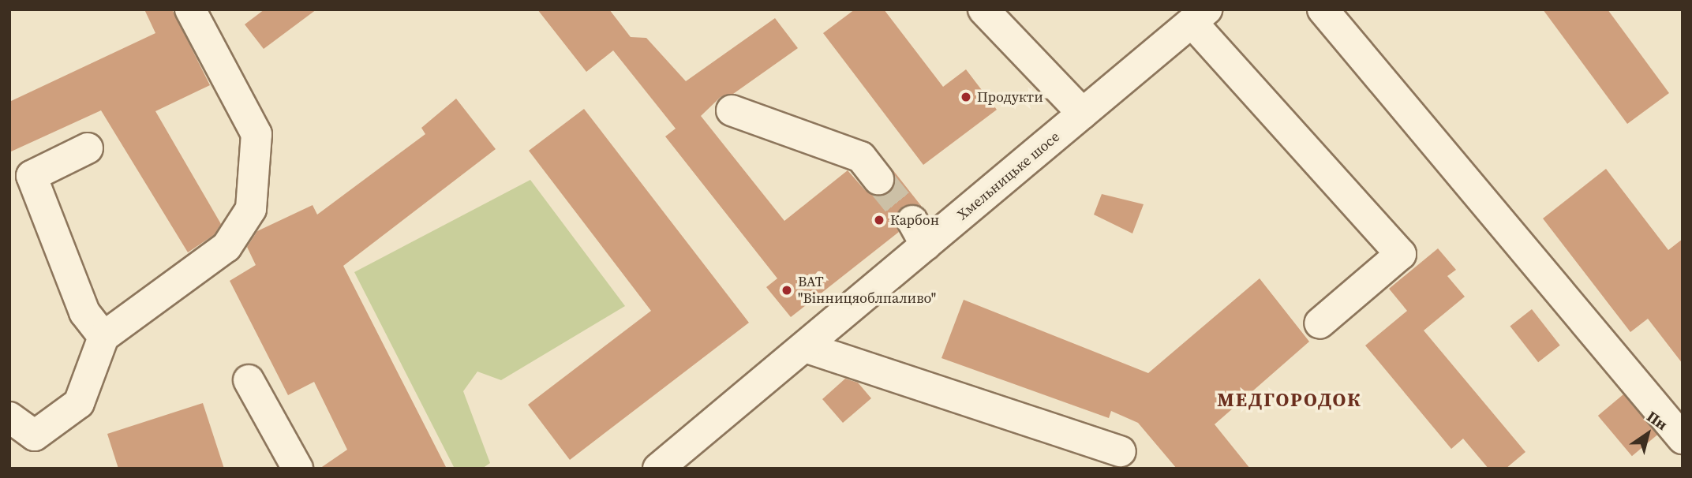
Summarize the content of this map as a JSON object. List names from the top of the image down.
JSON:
{
  "streets": {
    "street": ["Хмельницьке шосе"]
  },
  "districts": ["МЕДГОРОДОК"],
  "places": ["Продукти", "Карбон", "ВАТ \"Вінницяоблпаливо\""],
  "north": "top right"
}
